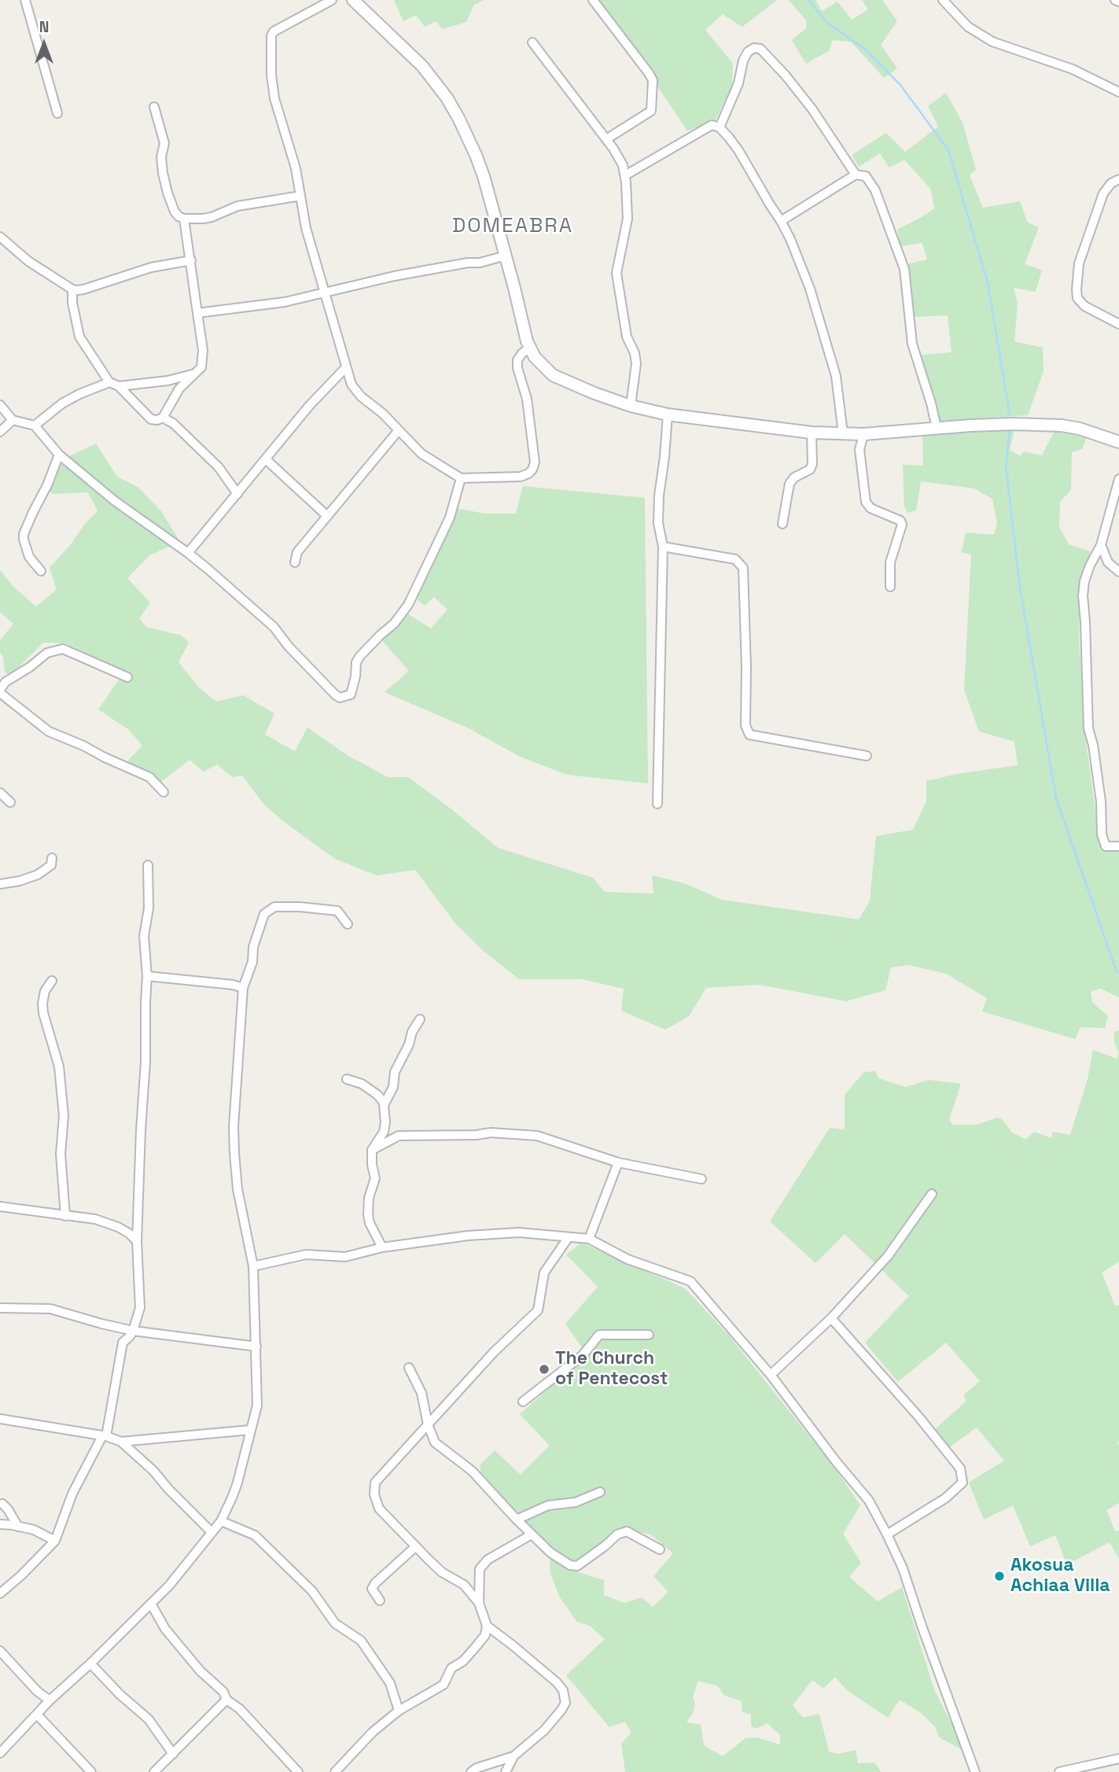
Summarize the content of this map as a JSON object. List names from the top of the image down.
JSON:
{
  "districts": ["DOMEABRA"],
  "places": ["The Church of Pentecost", "Akosua Achiaa Villa"],
  "north": "top"
}
